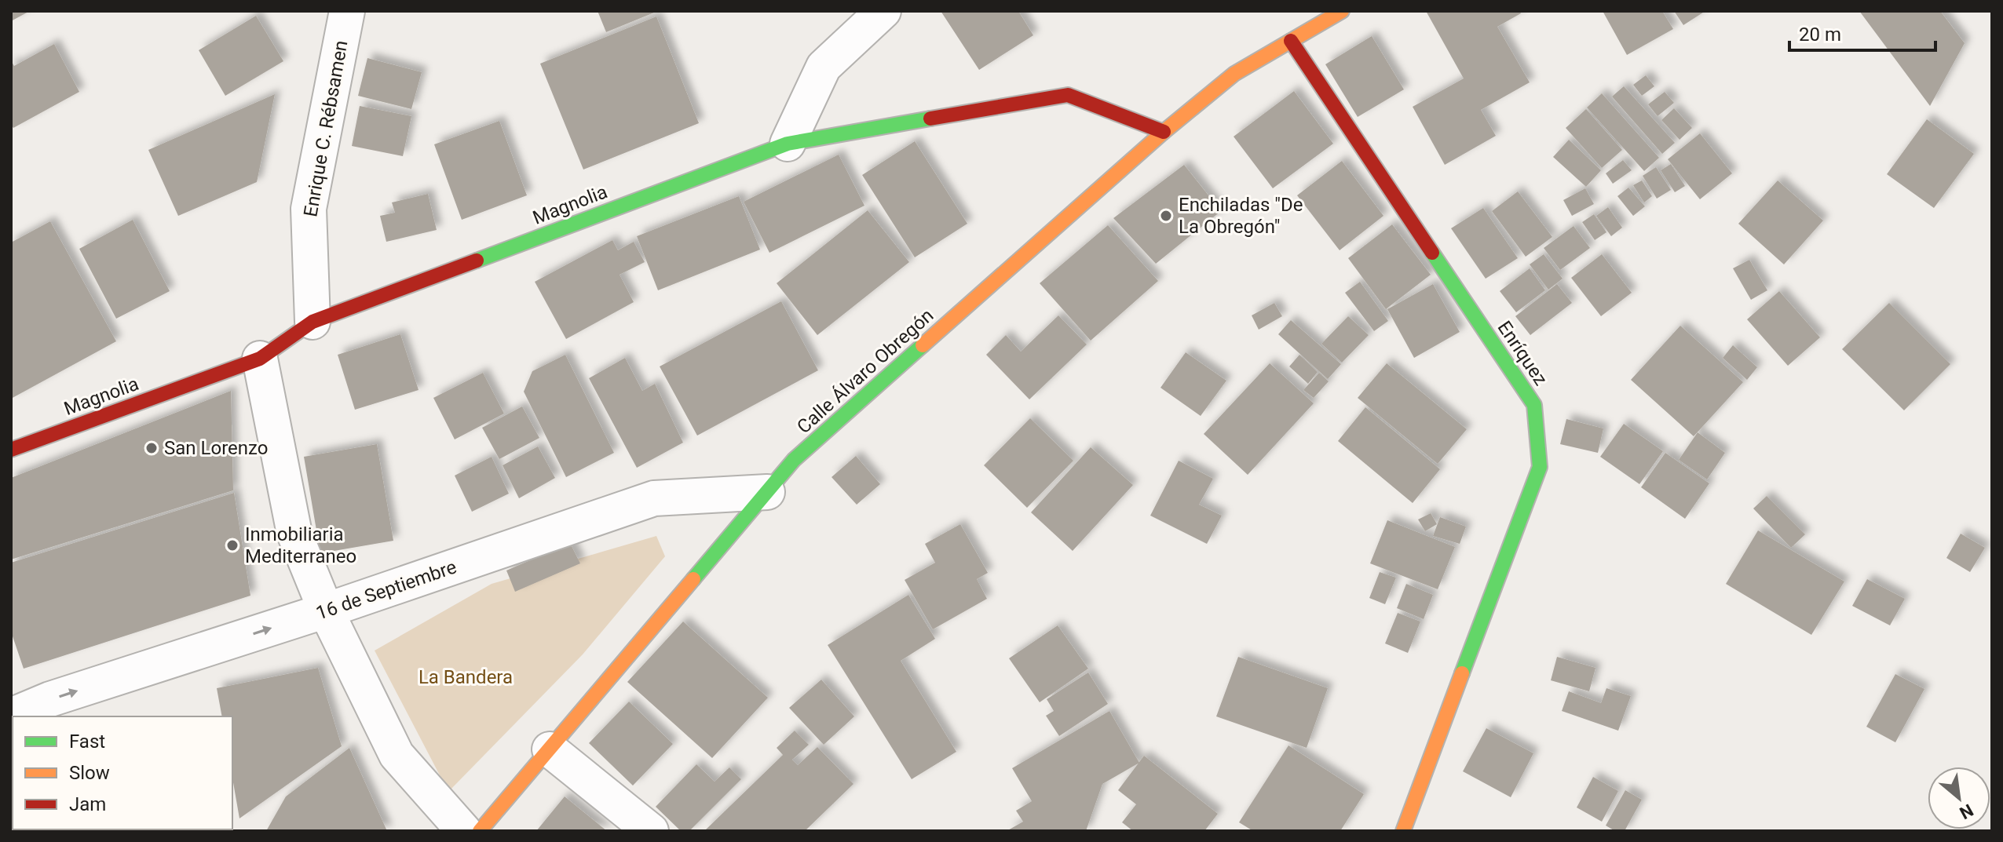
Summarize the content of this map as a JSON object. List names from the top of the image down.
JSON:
{
  "streets": {
    "street": [
      "Enrique C. Rébsamen",
      "Magnolia",
      "Enríquez",
      "Calle Álvaro Obregón",
      "16 de Septiembre"
    ]
  },
  "crossings": [
    ["Enrique C. Rébsamen", "Magnolia"],
    ["Magnolia", "Calle Álvaro Obregón"],
    ["Enríquez", "Calle Álvaro Obregón"],
    ["Calle Álvaro Obregón", "16 de Septiembre"]
  ],
  "one_way": ["16 de Septiembre"],
  "parks": ["La Bandera"],
  "places": ["Enchiladas \"De La Obregón\"", "San Lorenzo", "Inmobiliaria Mediterraneo"],
  "legend": ["Fast", "Slow", "Jam"],
  "scale_bar": "20 m",
  "north": "bottom right"
}
